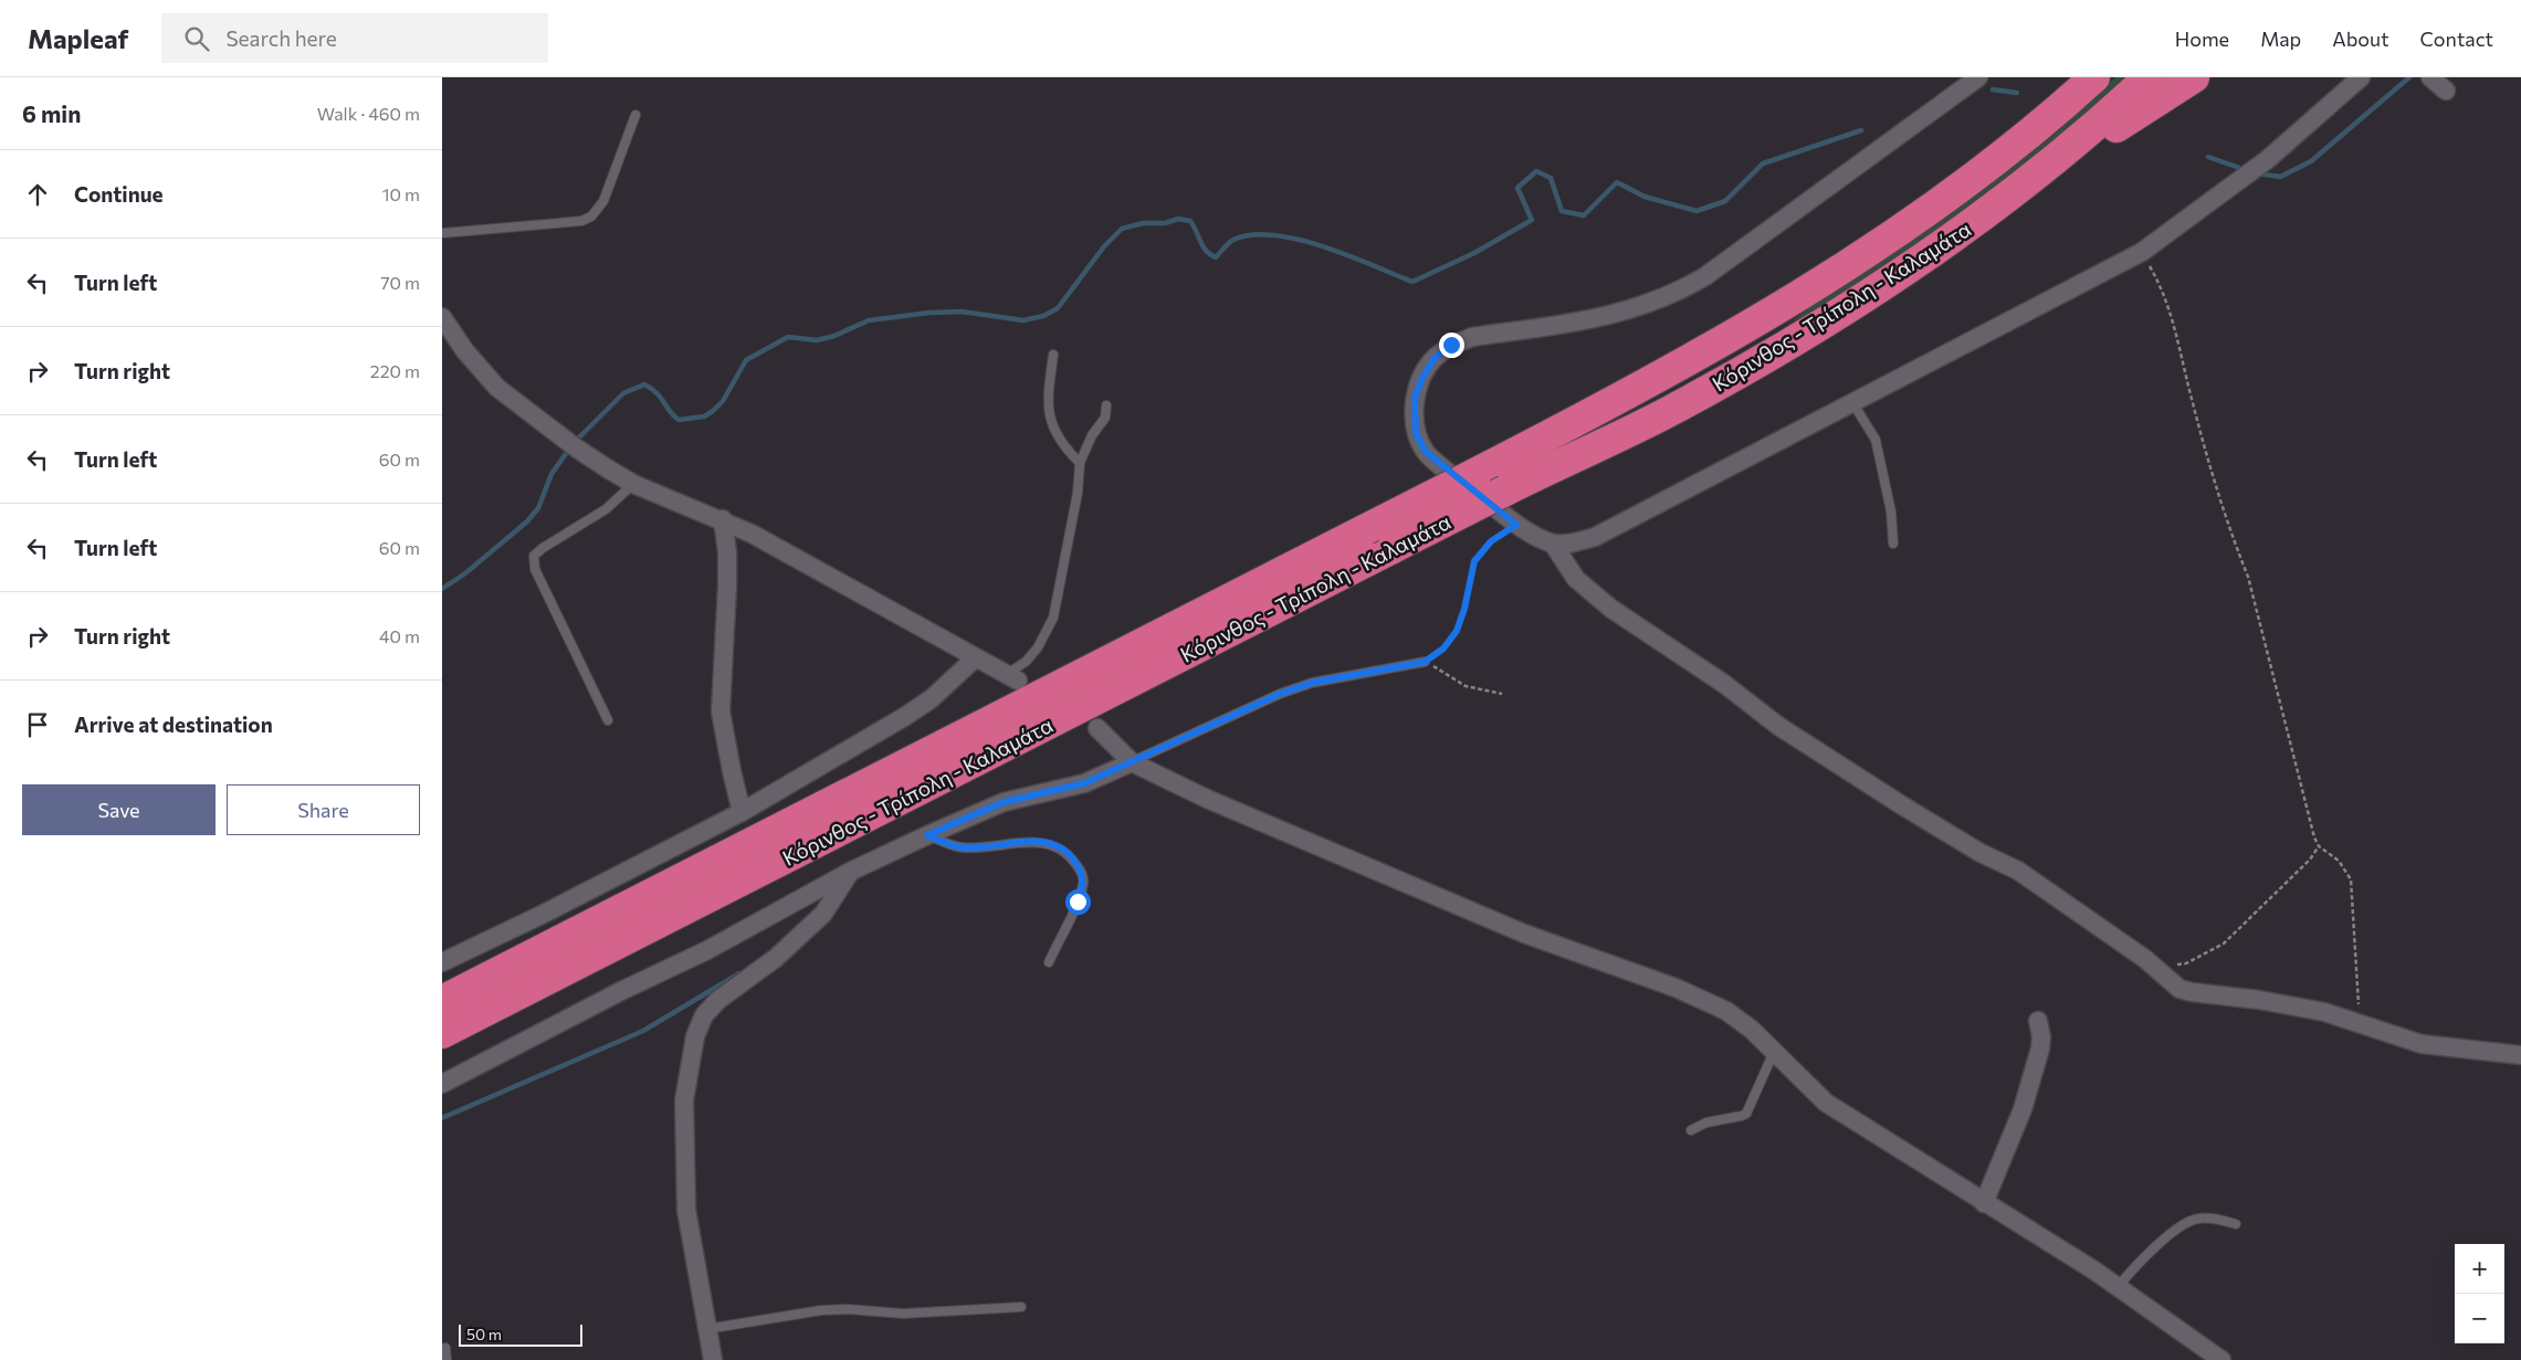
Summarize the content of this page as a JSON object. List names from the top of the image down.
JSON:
{
  "streets": {
    "highway": ["Κόρινθος - Τρίπολη - Καλαμάτα"]
  },
  "scale_bar": "50 m",
  "page": {
    "header": "Mapleaf",
    "search": "Search here",
    "nav": [
      "Home",
      "Map",
      "About",
      "Contact"
    ],
    "heading": ["6 min", "Walk · 460 m"],
    "list": [
      ["Continue", "10 m"],
      ["Turn left", "70 m"],
      ["Turn right", "220 m"],
      ["Turn left", "60 m"],
      ["Turn left", "60 m"],
      ["Turn right", "40 m"],
      "Arrive at destination"
    ],
    "buttons": ["Save", "Share"],
    "map_buttons": ["+", "−"],
    "scale": "50 m"
  }
}
